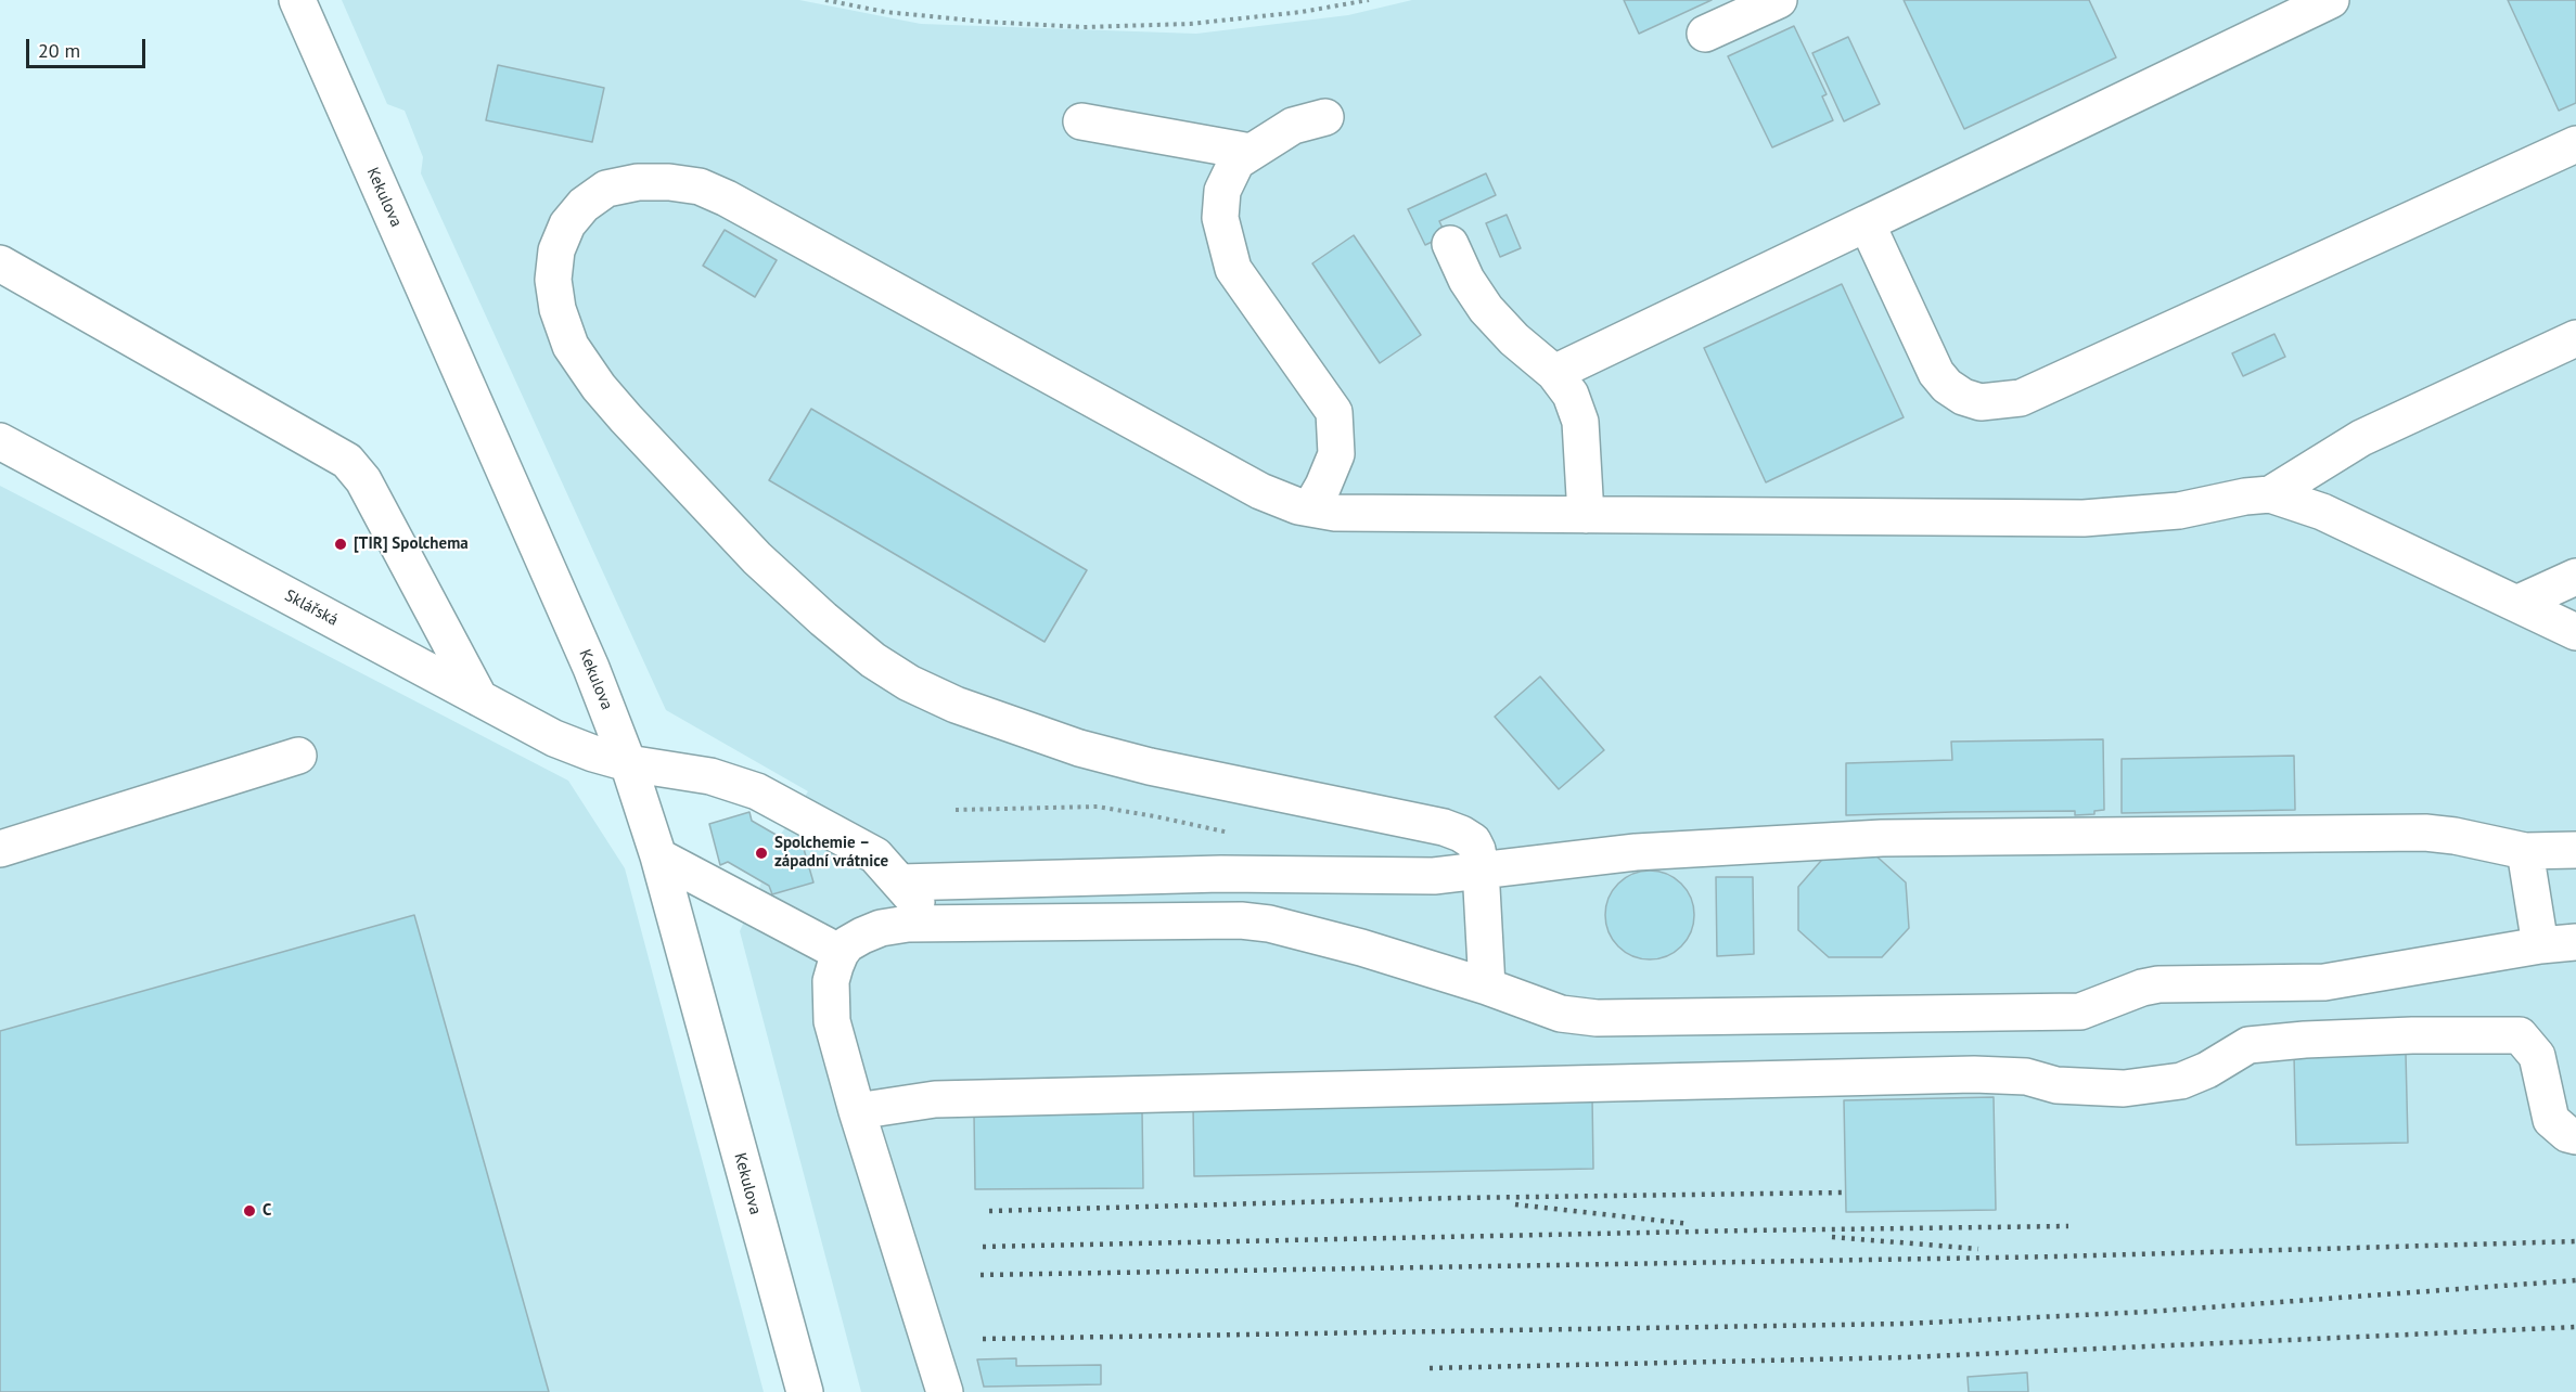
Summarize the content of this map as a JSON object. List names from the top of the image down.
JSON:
{
  "streets": {
    "street": ["Kekulova", "Sklářská"]
  },
  "crossings": [
    ["Kekulova", "Sklářská"]
  ],
  "places": ["[TIR] Spolchema", "Spolchemie – západní vrátnice", "C"],
  "scale_bar": "20 m"
}
